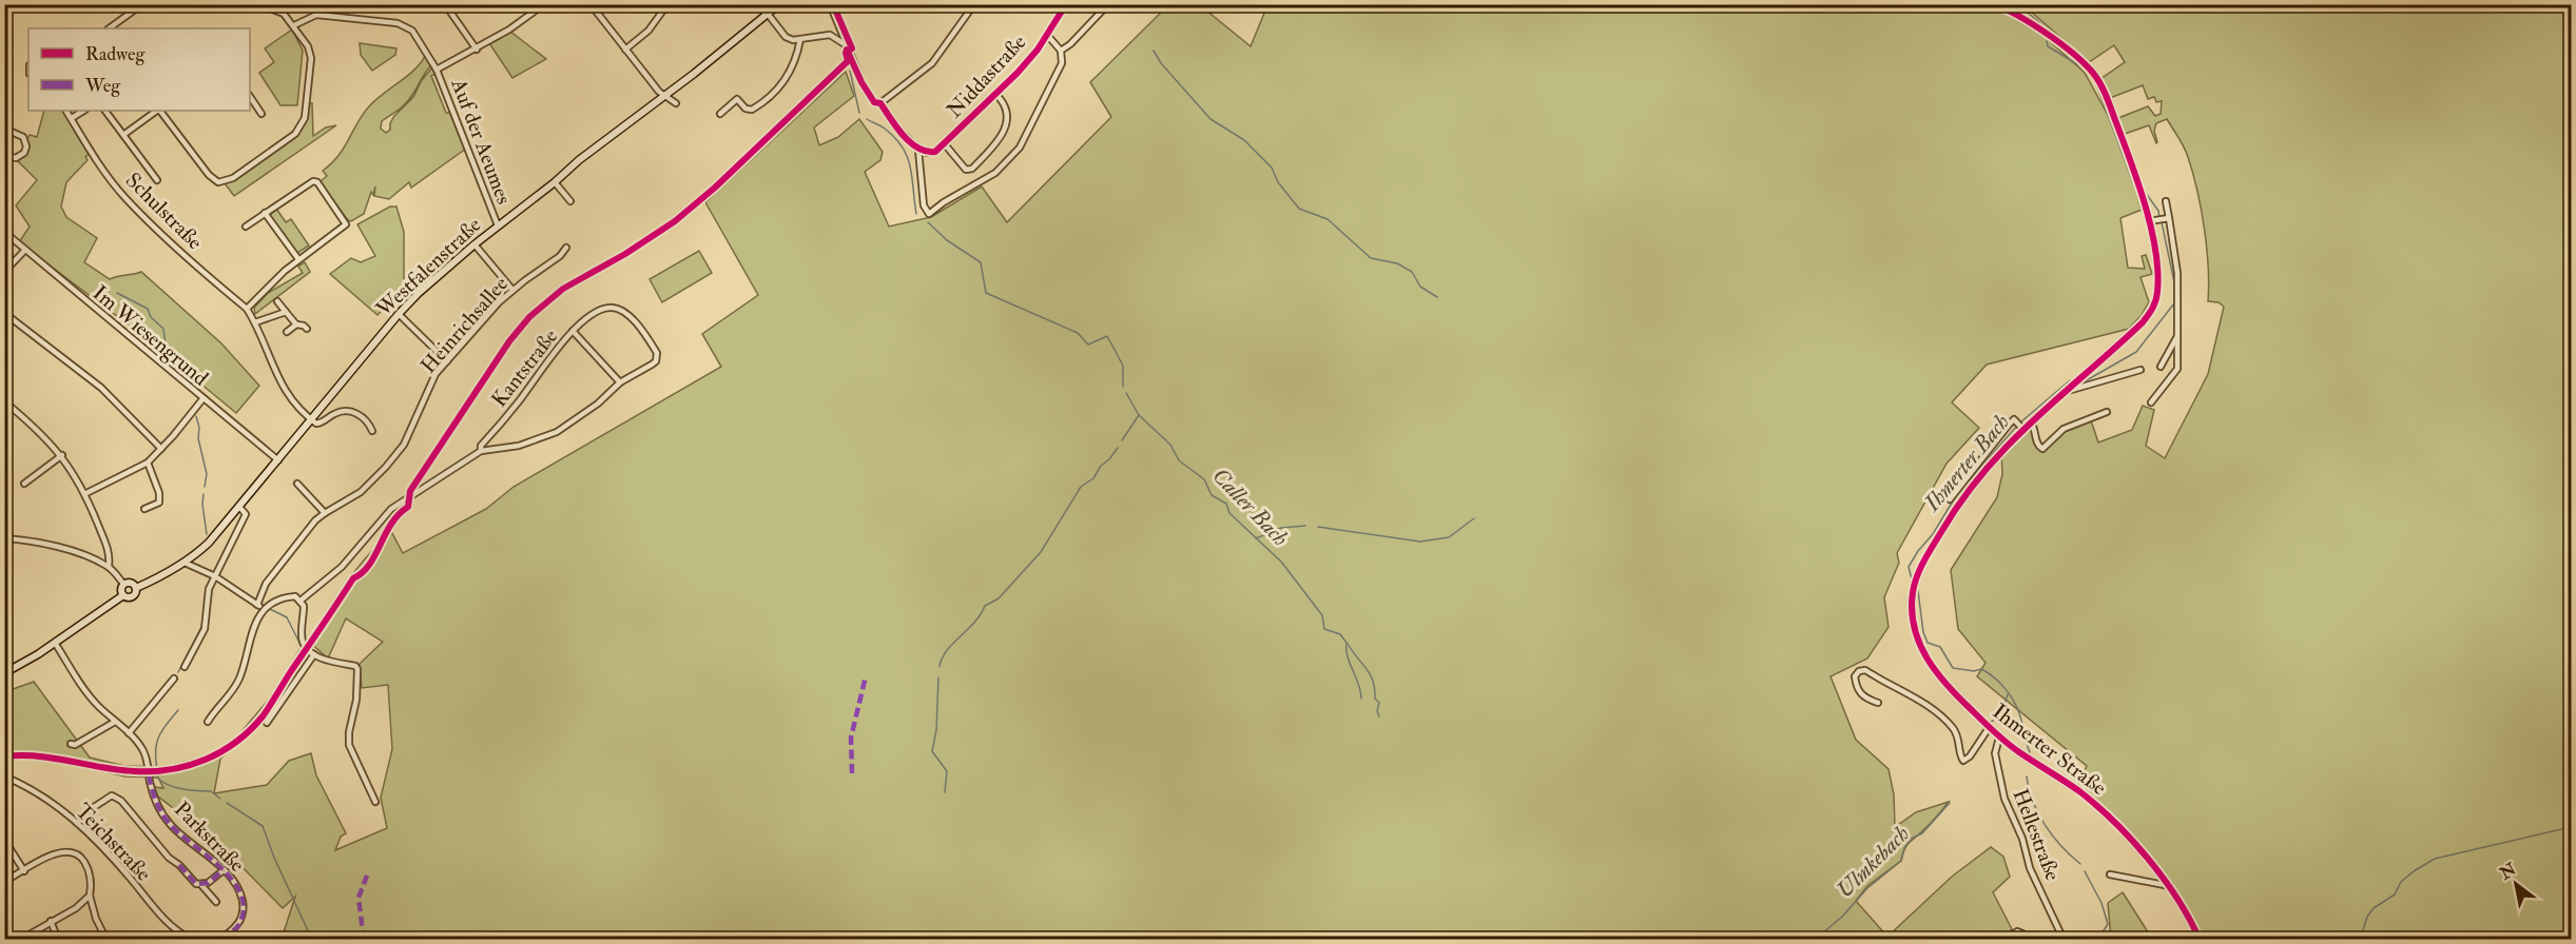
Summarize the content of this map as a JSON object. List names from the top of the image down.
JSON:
{
  "streets": {
    "main road": ["Westfalenstraße", "Ihmerter Straße"],
    "street": [
      "Niddastraße",
      "Auf der Aeumes",
      "Schulstraße",
      "Heinrichsallee",
      "Im Wiesengrund",
      "Kantstraße",
      "Hellestraße",
      "Parkstraße",
      "Teichstraße"
    ]
  },
  "crossings": [
    ["Auf der Aeumes", "Westfalenstraße"],
    ["Schulstraße", "Westfalenstraße"],
    ["Westfalenstraße", "Im Wiesengrund"],
    ["Ihmerter Straße", "Hellestraße"]
  ],
  "water": ["Ihmerter Bach", "Caller Bach", "Ulmkebach"],
  "legend": ["Radweg", "Weg"],
  "north": "top left"
}
